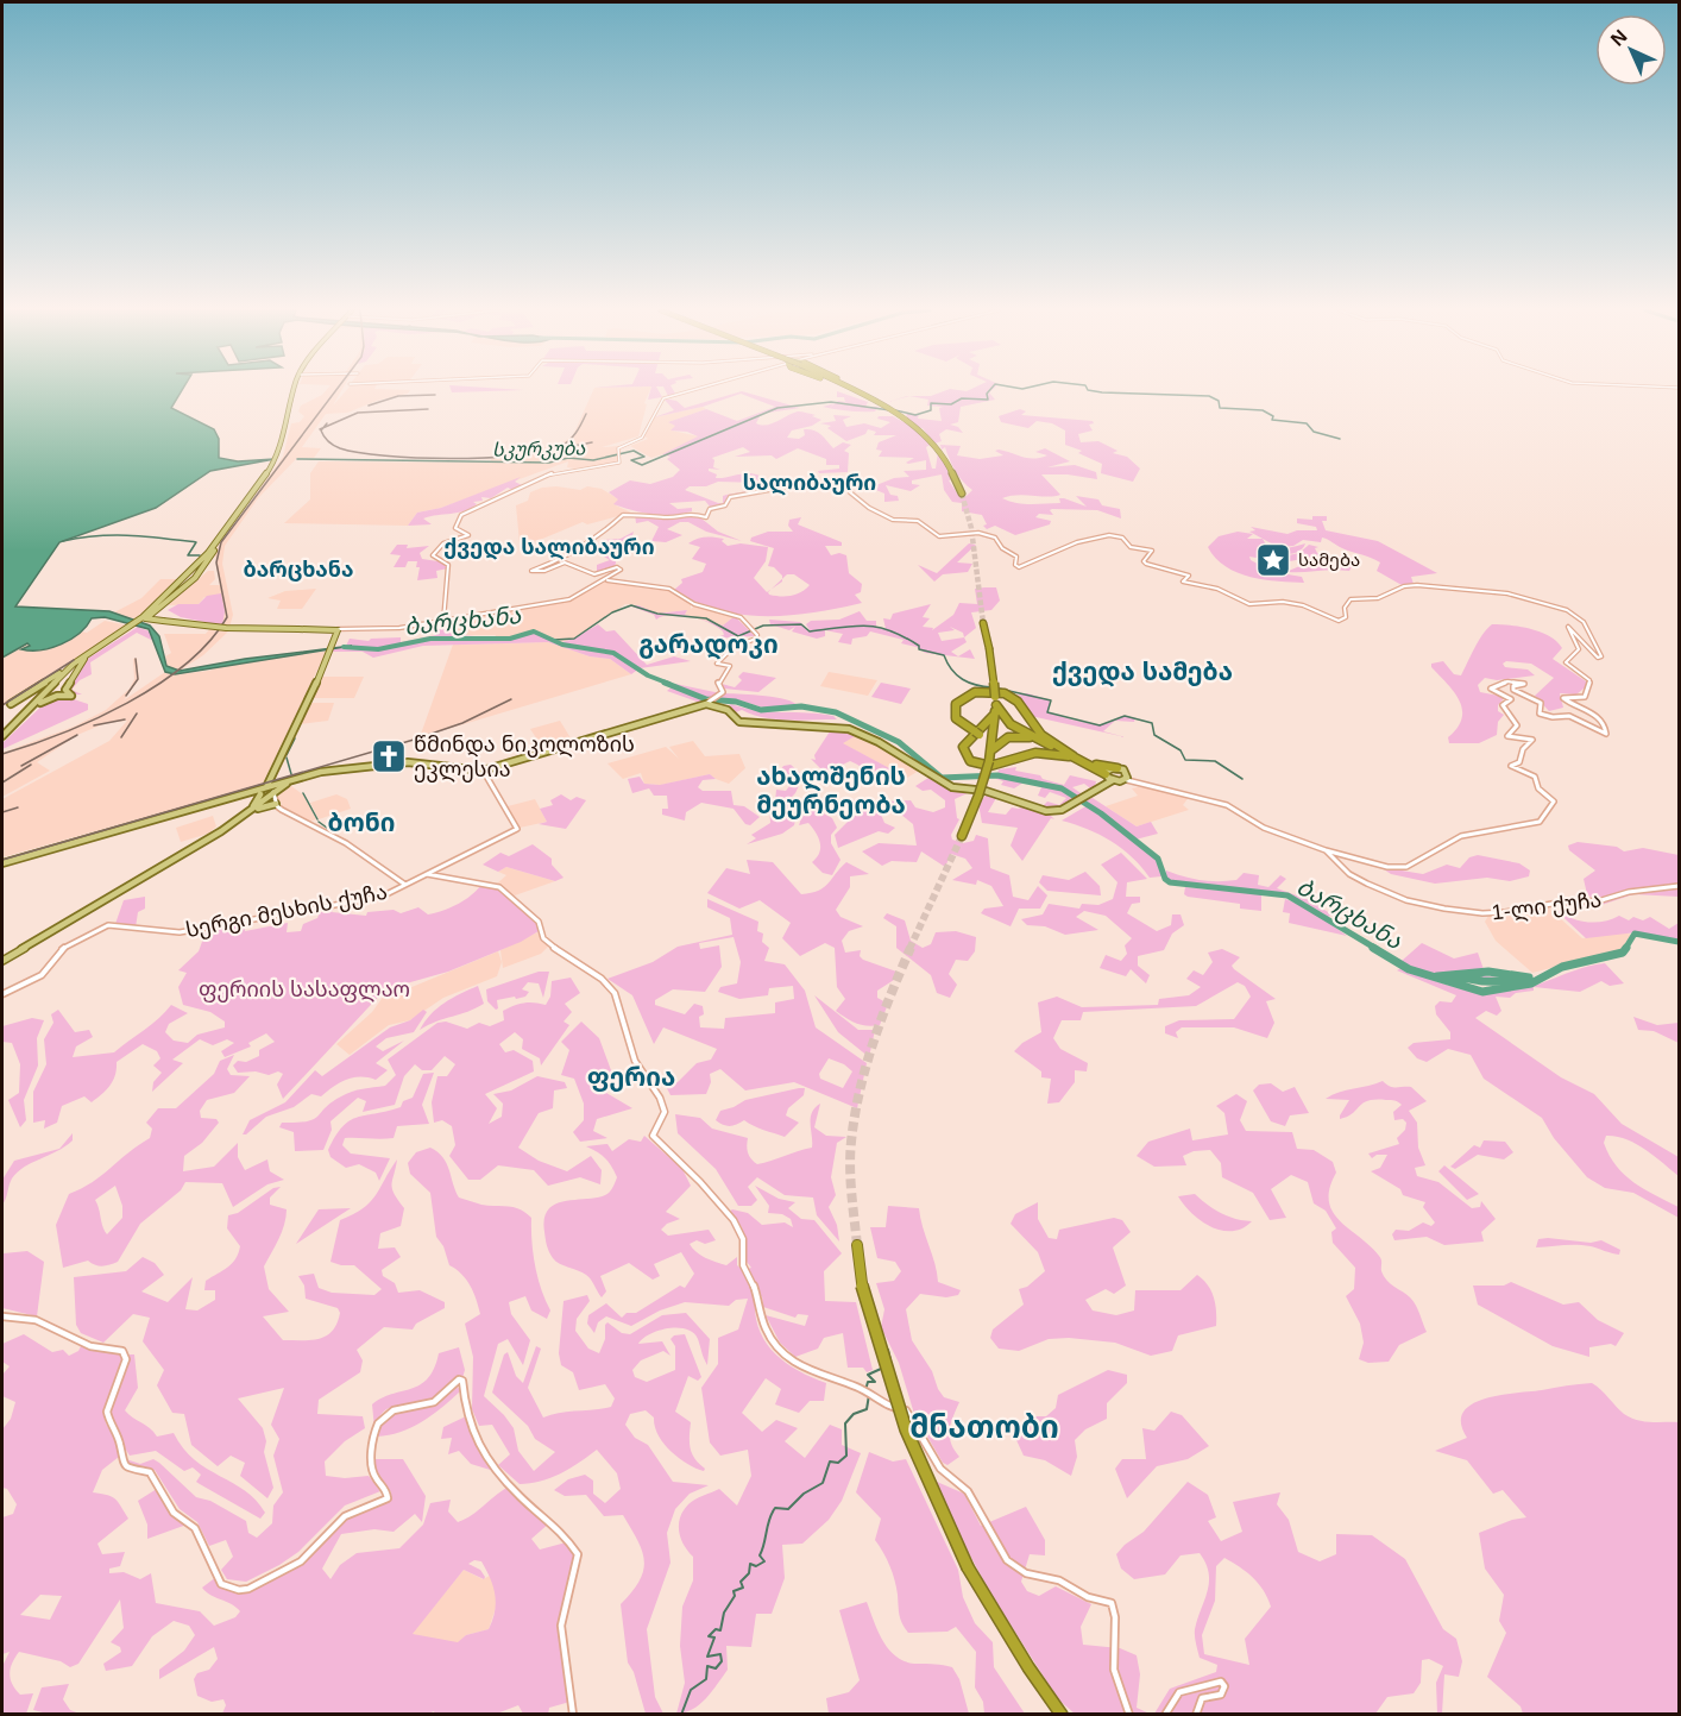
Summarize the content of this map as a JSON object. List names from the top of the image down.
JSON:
{
  "streets": {
    "street": ["1-ლი ქუჩა", "სერგი მესხის ქუჩა"]
  },
  "districts": [
    "სალიბაური",
    "ქვედა სალიბაური",
    "ბარცხანა",
    "გარადოკი",
    "ქვედა სამება",
    "ახალშენის მეურნეობა",
    "ბონი",
    "ფერია",
    "მნათობი"
  ],
  "water": ["სკურკუბა", "ბარცხანა"],
  "parks": ["ფერიის სასაფლაო"],
  "places": {
    "place": ["სამება"],
    "church": ["წმინდა ნიკოლოზის ეკლესია"]
  },
  "north": "top left"
}
